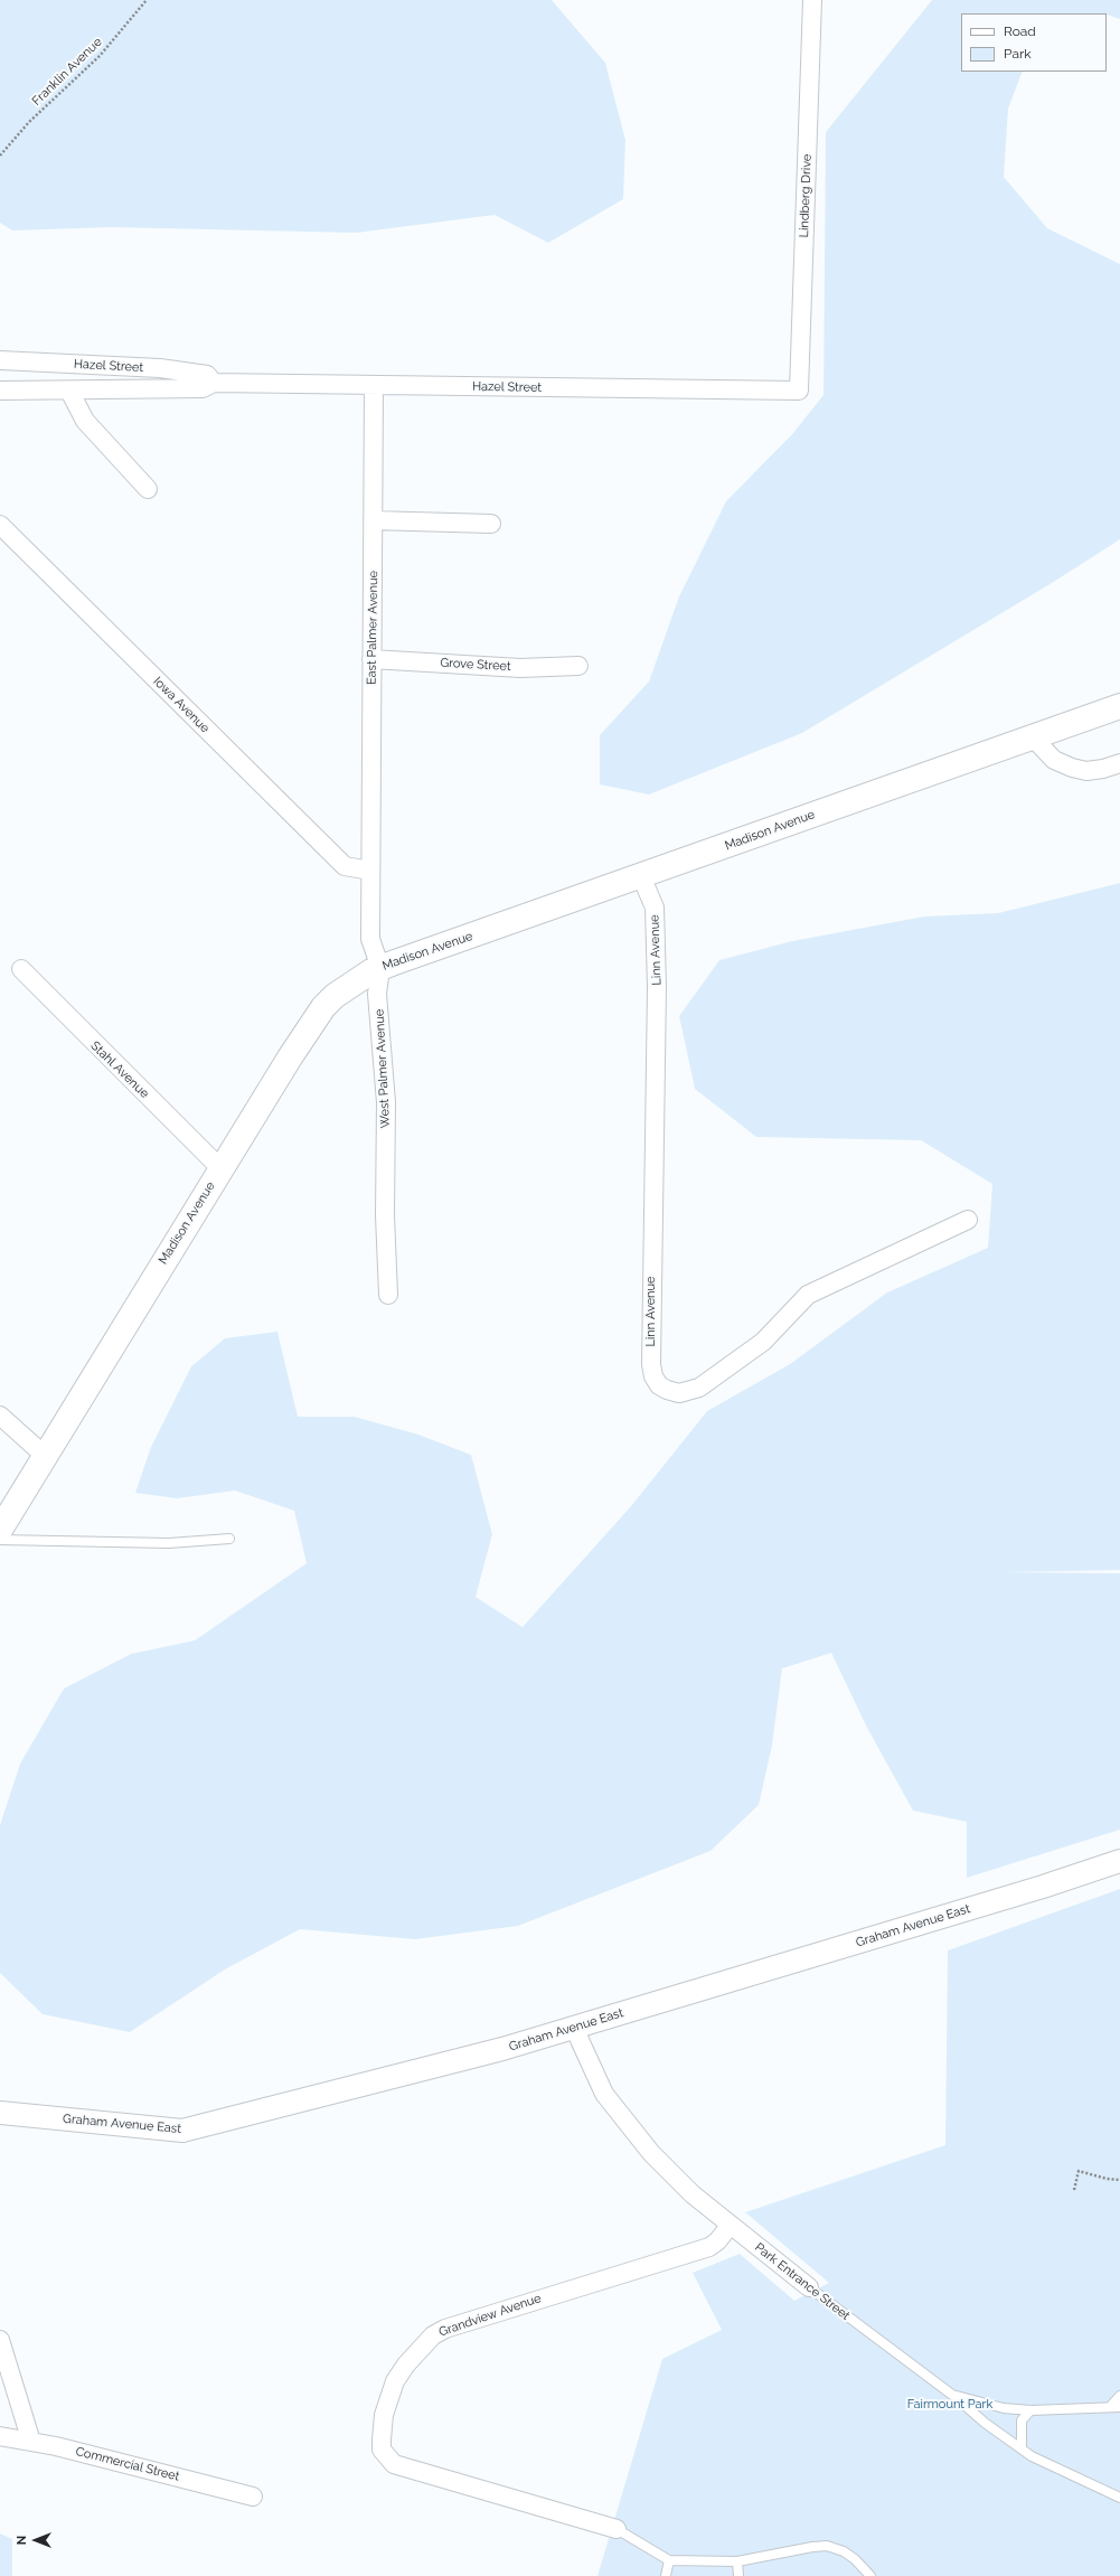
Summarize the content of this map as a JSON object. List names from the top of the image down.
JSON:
{
  "streets": {
    "main road": ["Madison Avenue"],
    "street": [
      "Lindberg Drive",
      "Hazel Street",
      "East Palmer Avenue",
      "Grove Street",
      "Iowa Avenue",
      "Linn Avenue",
      "West Palmer Avenue",
      "Stahl Avenue",
      "Graham Avenue East",
      "Park Entrance Street",
      "Grandview Avenue",
      "Commercial Street"
    ],
    "path": ["Franklin Avenue"]
  },
  "crossings": [
    ["Lindberg Drive", "Hazel Street"],
    ["Hazel Street", "East Palmer Avenue"],
    ["East Palmer Avenue", "Grove Street"],
    ["East Palmer Avenue", "Iowa Avenue"],
    ["East Palmer Avenue", "West Palmer Avenue"],
    ["Iowa Avenue", "West Palmer Avenue"],
    ["Madison Avenue", "Linn Avenue"],
    ["Madison Avenue", "West Palmer Avenue"],
    ["Madison Avenue", "Stahl Avenue"],
    ["Graham Avenue East", "Park Entrance Street"],
    ["Park Entrance Street", "Grandview Avenue"]
  ],
  "parks": ["Fairmount Park"],
  "legend": ["Road", "Park"],
  "north": "left"
}
